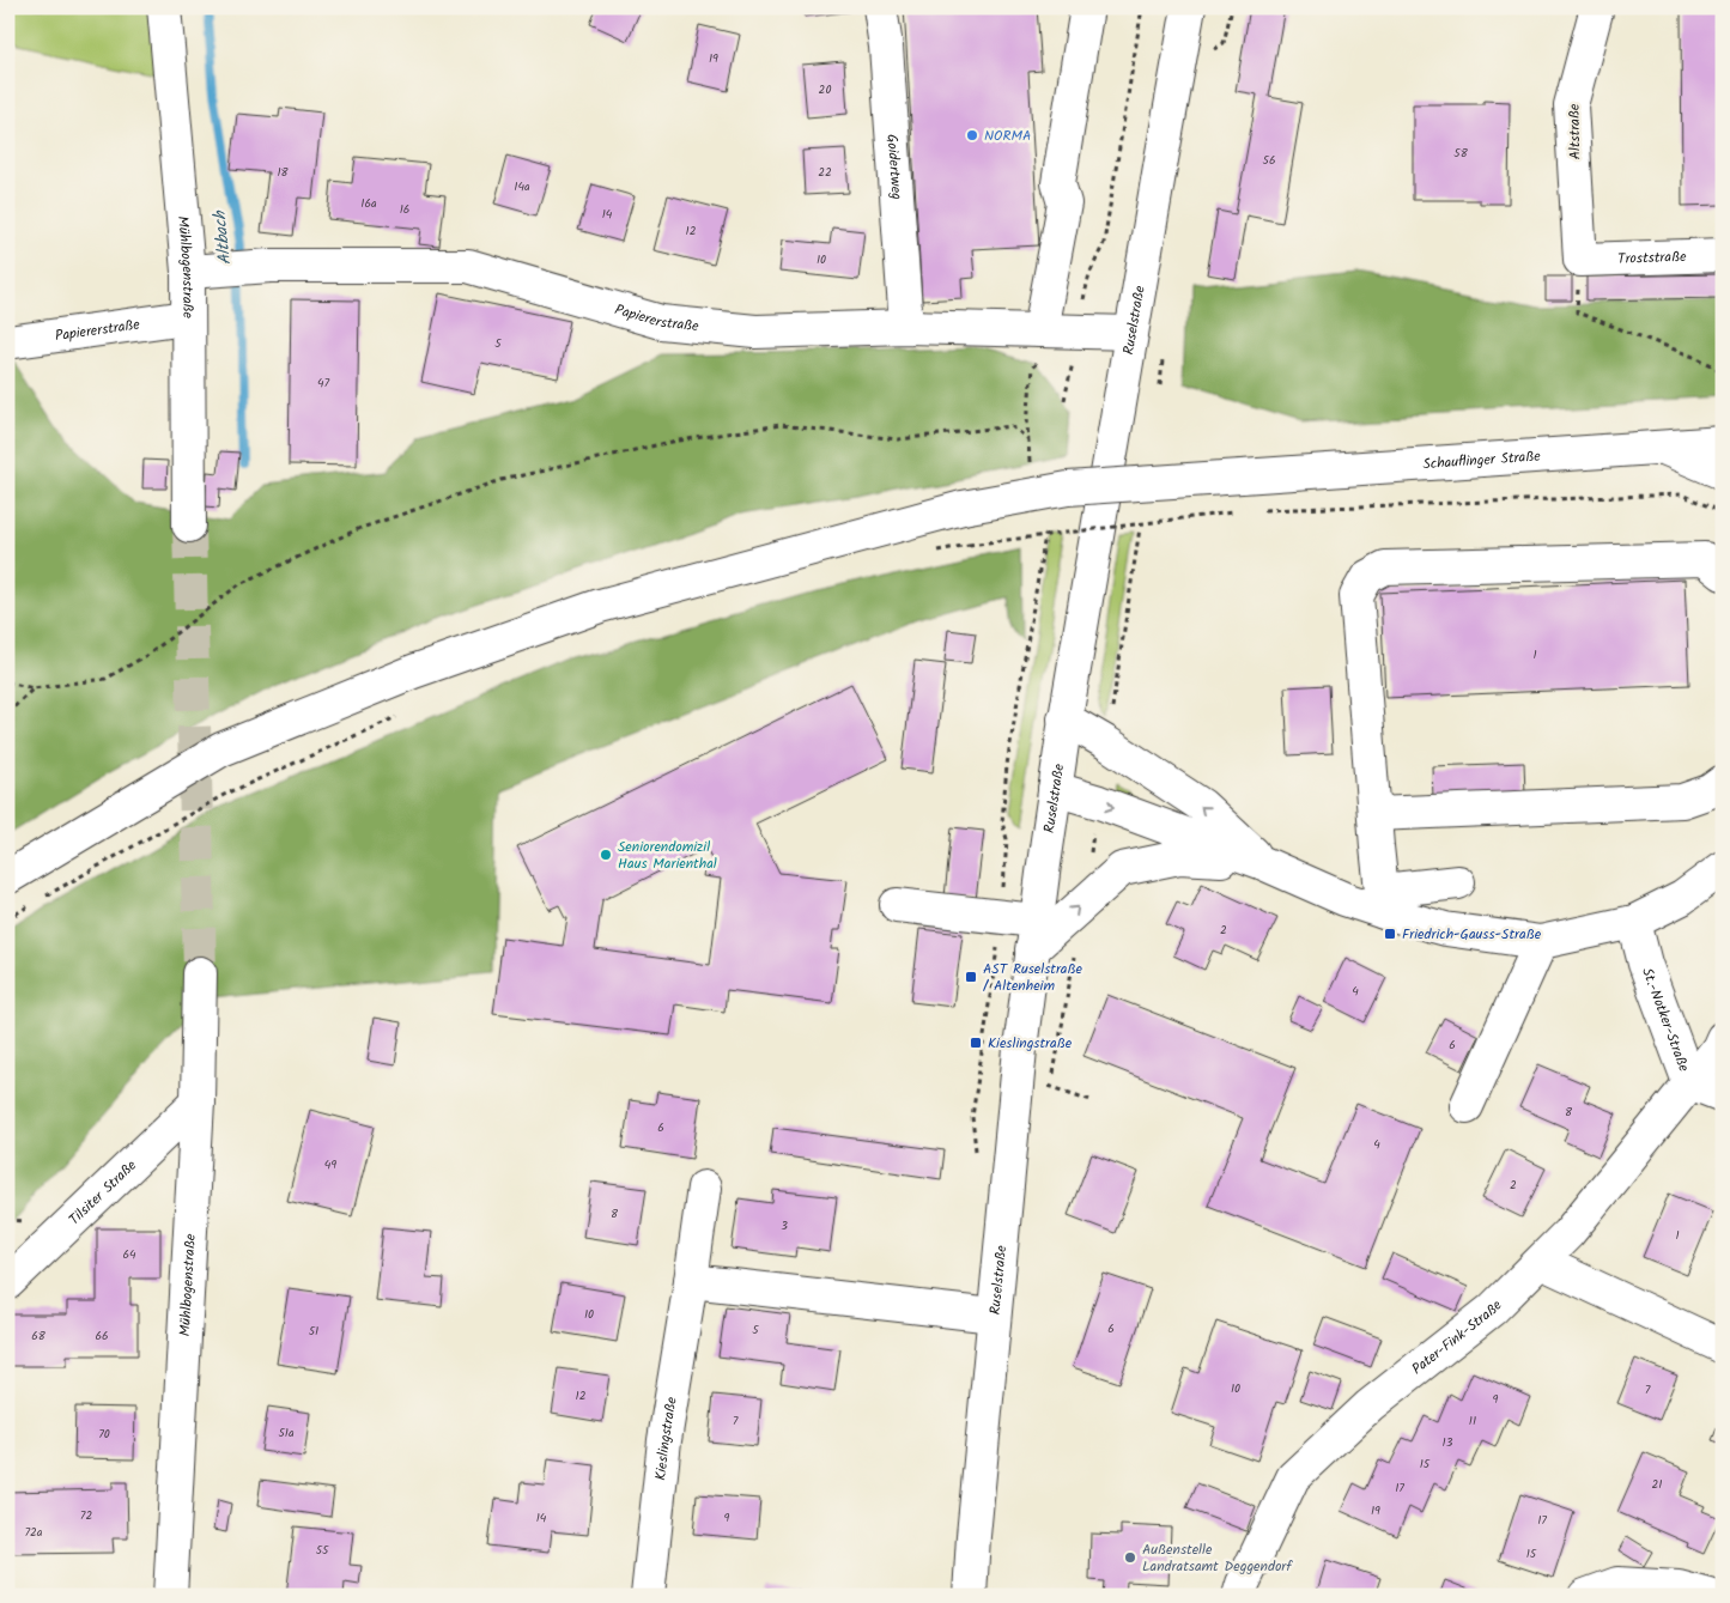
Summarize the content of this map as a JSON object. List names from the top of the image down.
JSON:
{
  "streets": {
    "street": [
      "Altstraße",
      "Goidertweg",
      "Troststraße",
      "Mühlbogenstraße",
      "Papiererstraße",
      "Ruselstraße",
      "Schauflinger Straße",
      "St.-Notker-Straße",
      "Tilsiter Straße",
      "Pater-Fink-Straße",
      "Kieslingstraße"
    ]
  },
  "crossings": [
    ["Altstraße", "Troststraße"],
    ["Goidertweg", "Papiererstraße"],
    ["Mühlbogenstraße", "Papiererstraße"],
    ["Mühlbogenstraße", "Tilsiter Straße"],
    ["Papiererstraße", "Ruselstraße"],
    ["St.-Notker-Straße", "Pater-Fink-Straße"]
  ],
  "water": ["Altbach"],
  "places": {
    "other": ["NORMA", "Seniorendomizil Haus Marienthal", "Außenstelle Landratsamt Deggendorf"],
    "transit": ["Friedrich-Gauss-Straße", "AST Ruselstraße / Altenheim", "Kieslingstraße"]
  },
  "house_numbers": [
    "19",
    "20",
    "58",
    "56",
    "18",
    "22",
    "14a",
    "16a",
    "16",
    "14",
    "12",
    "10",
    "5",
    "47",
    "1",
    "2",
    "4",
    "6",
    "8",
    "6",
    "4",
    "49",
    "2",
    "8",
    "3",
    "1",
    "64",
    "10",
    "6",
    "5",
    "51",
    "68",
    "66",
    "10",
    "7",
    "12",
    "9",
    "7",
    "11",
    "51a",
    "70",
    "13",
    "15",
    "21",
    "17",
    "19",
    "72",
    "14",
    "9",
    "17",
    "72a",
    "55",
    "15"
  ]
}
